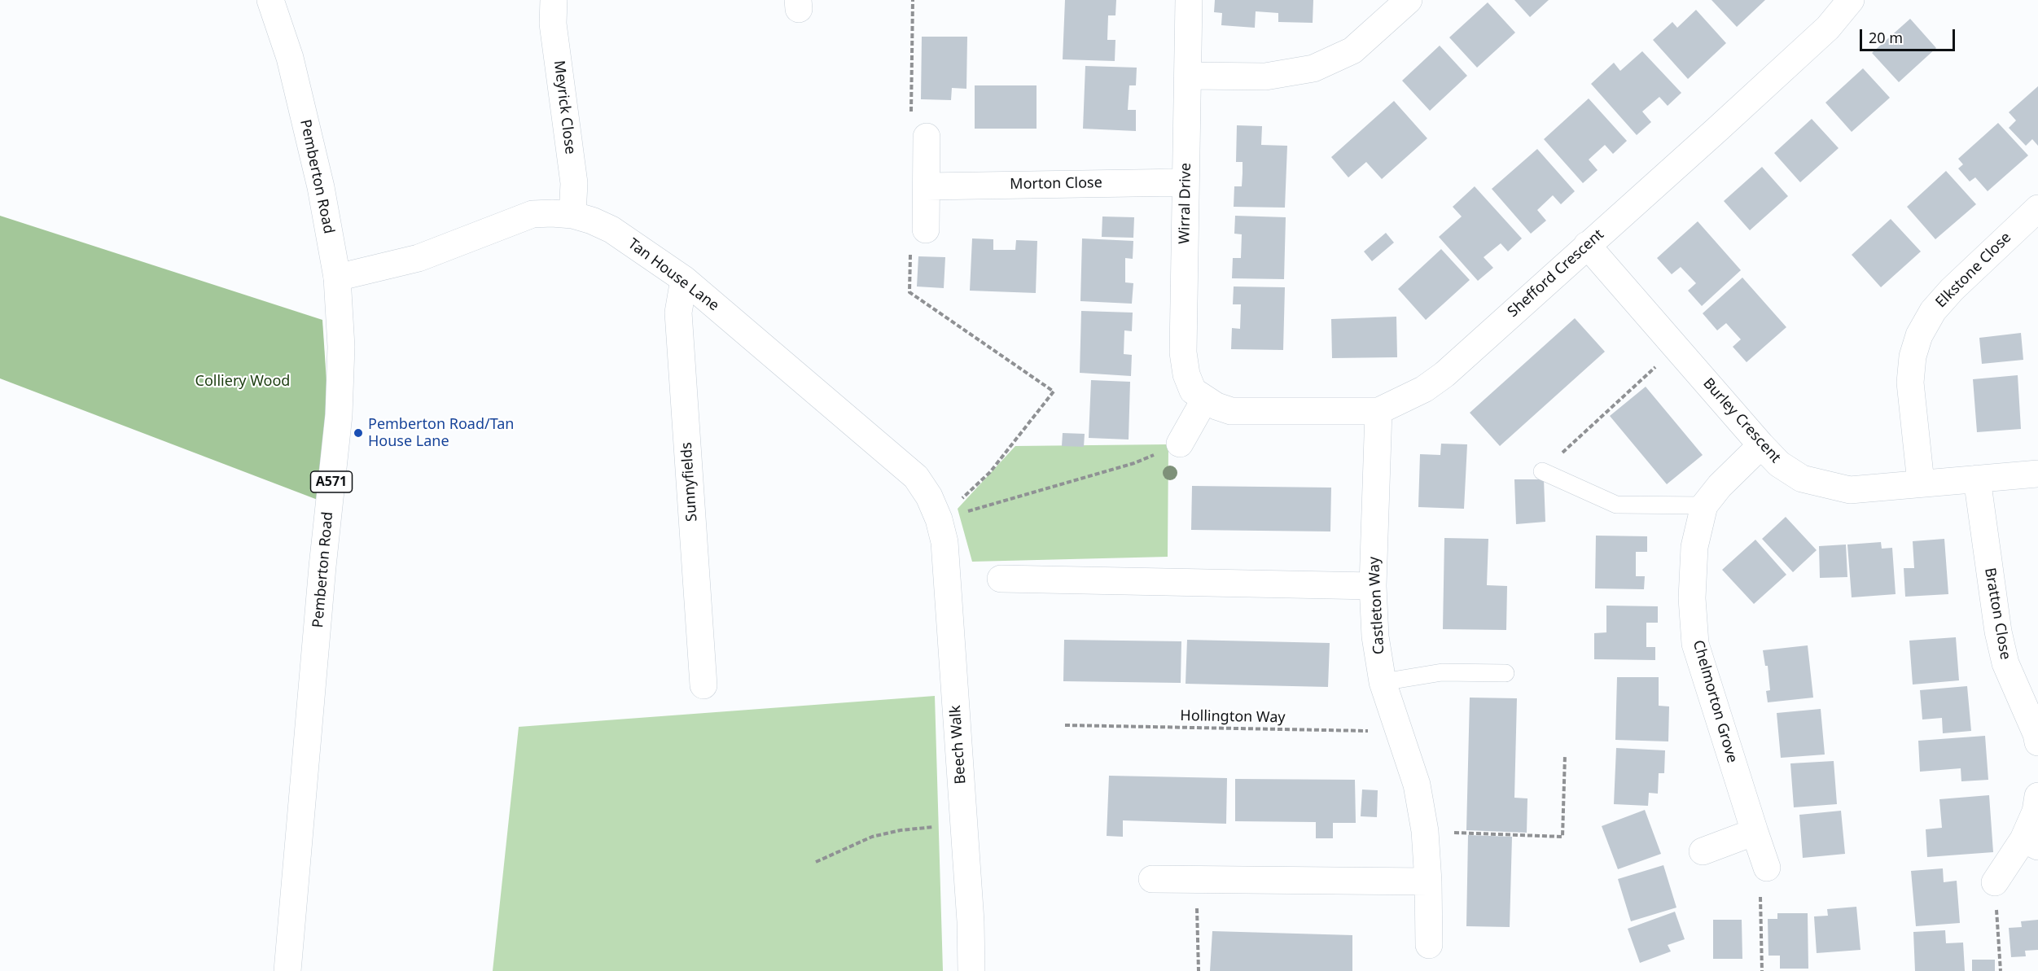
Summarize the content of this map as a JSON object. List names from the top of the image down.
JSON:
{
  "streets": {
    "street": [
      "Meyrick Close",
      "Pemberton Road",
      "Morton Close",
      "Wirral Drive",
      "Elkstone Close",
      "Shefford Crescent",
      "Tan House Lane",
      "Burley Crescent",
      "A571",
      "Sunnyfields",
      "Castleton Way",
      "Bratton Close",
      "Chelmorton Grove",
      "Beech Walk"
    ],
    "path": ["Hollington Way"]
  },
  "crossings": [
    ["Meyrick Close", "Tan House Lane"],
    ["Pemberton Road", "Tan House Lane"],
    ["Morton Close", "Wirral Drive"],
    ["Wirral Drive", "Shefford Crescent"],
    ["Elkstone Close", "Burley Crescent"],
    ["Shefford Crescent", "Burley Crescent"],
    ["Shefford Crescent", "Castleton Way"],
    ["Tan House Lane", "Sunnyfields"],
    ["Tan House Lane", "Beech Walk"],
    ["Burley Crescent", "Bratton Close"],
    ["Burley Crescent", "Chelmorton Grove"],
    ["Castleton Way", "Hollington Way"]
  ],
  "parks": ["Colliery Wood"],
  "places": ["Pemberton Road/Tan House Lane"],
  "scale_bar": "20 m"
}
